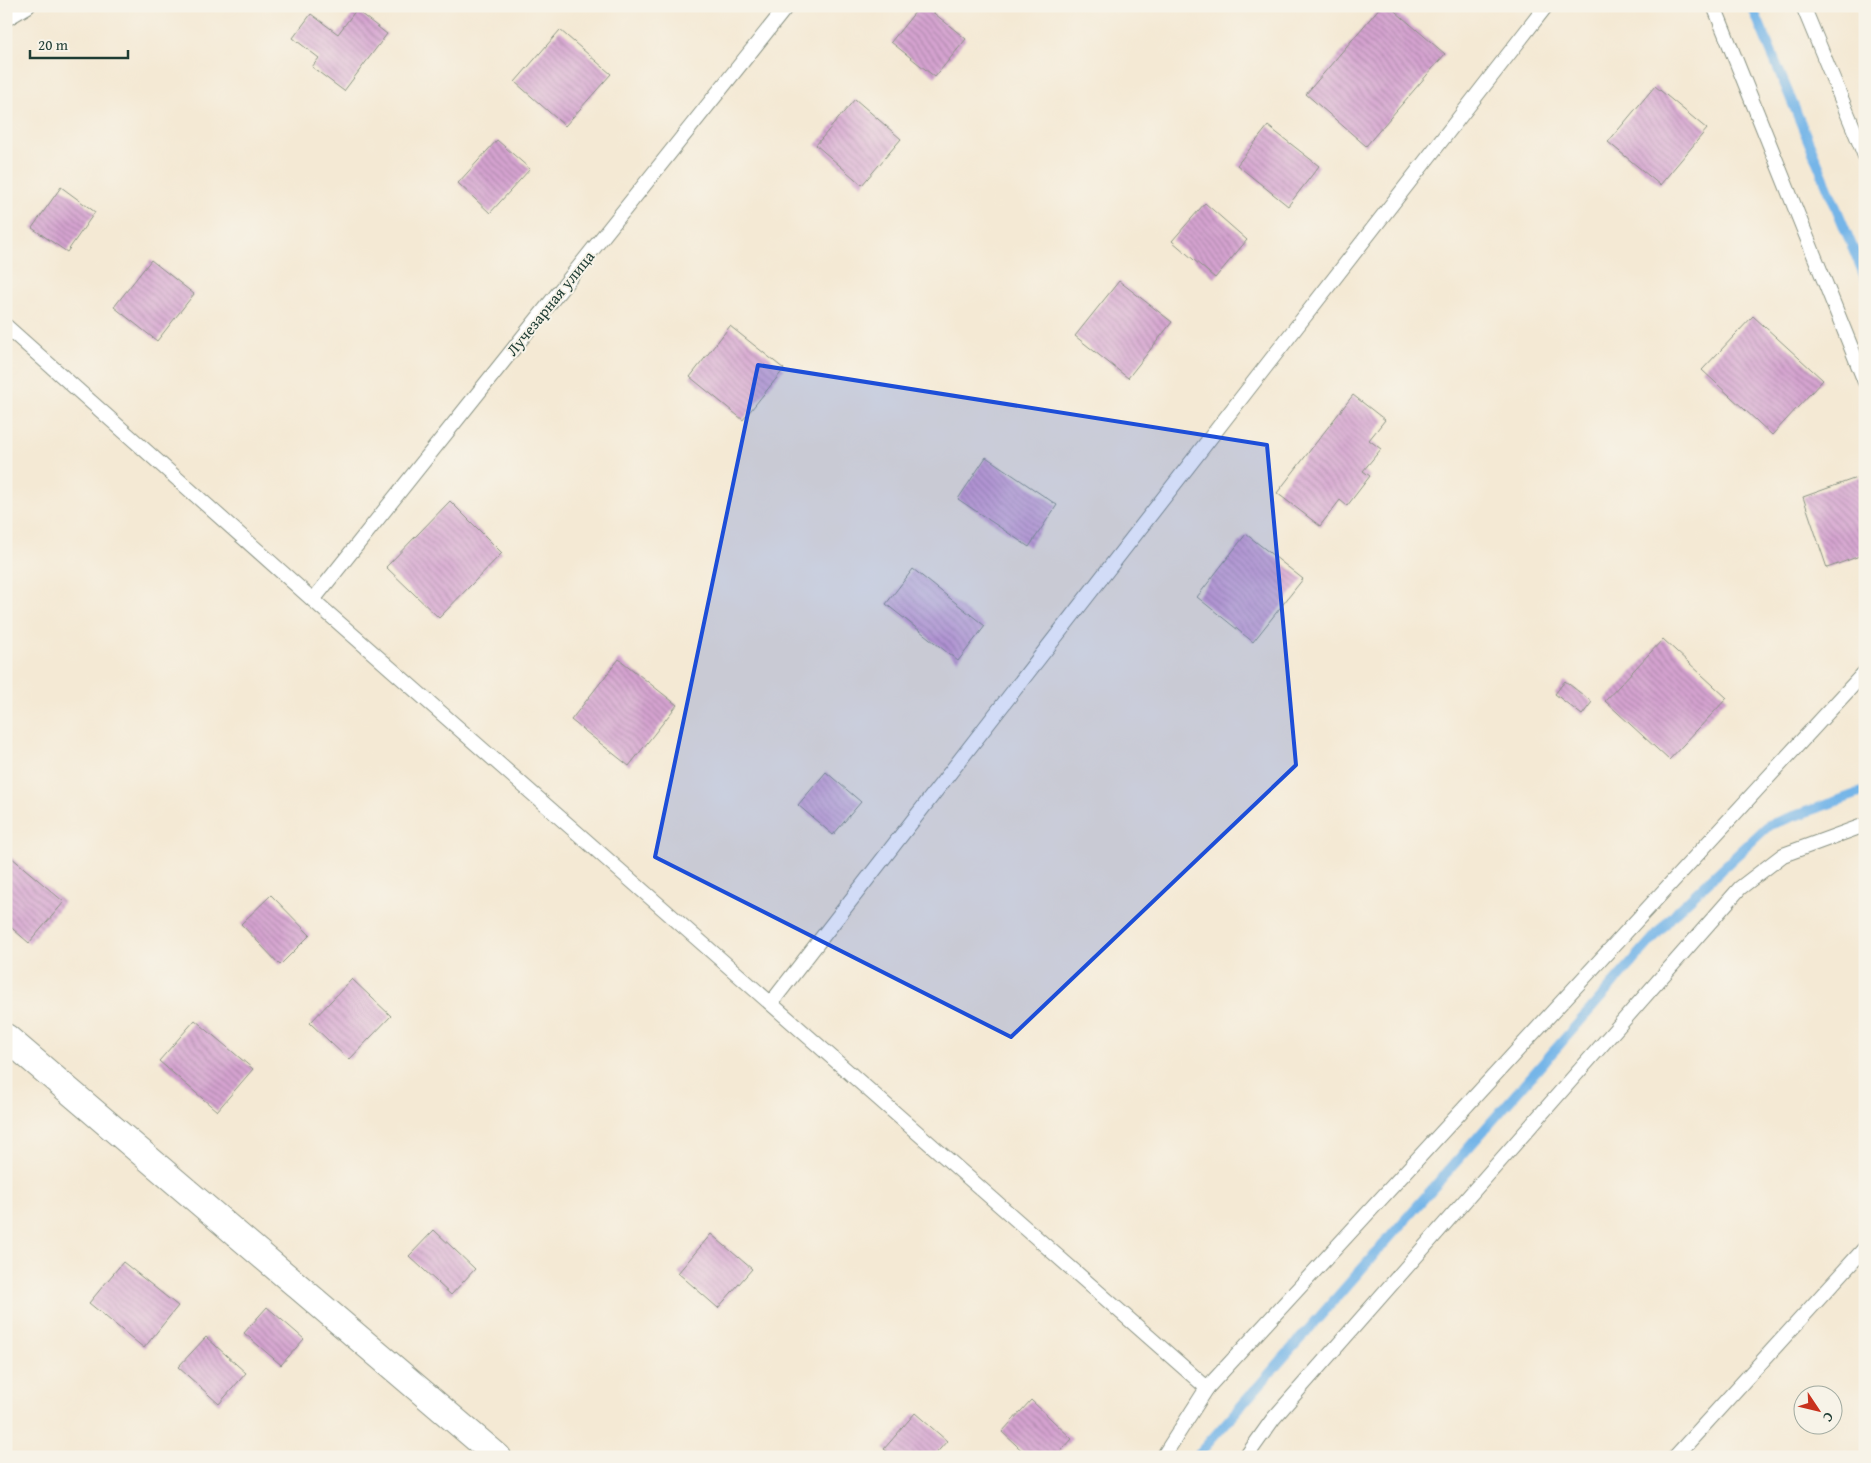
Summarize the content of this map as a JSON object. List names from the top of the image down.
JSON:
{
  "streets": {
    "lane": ["Лучезарная улица"]
  },
  "scale_bar": "20 m",
  "north": "bottom right"
}
